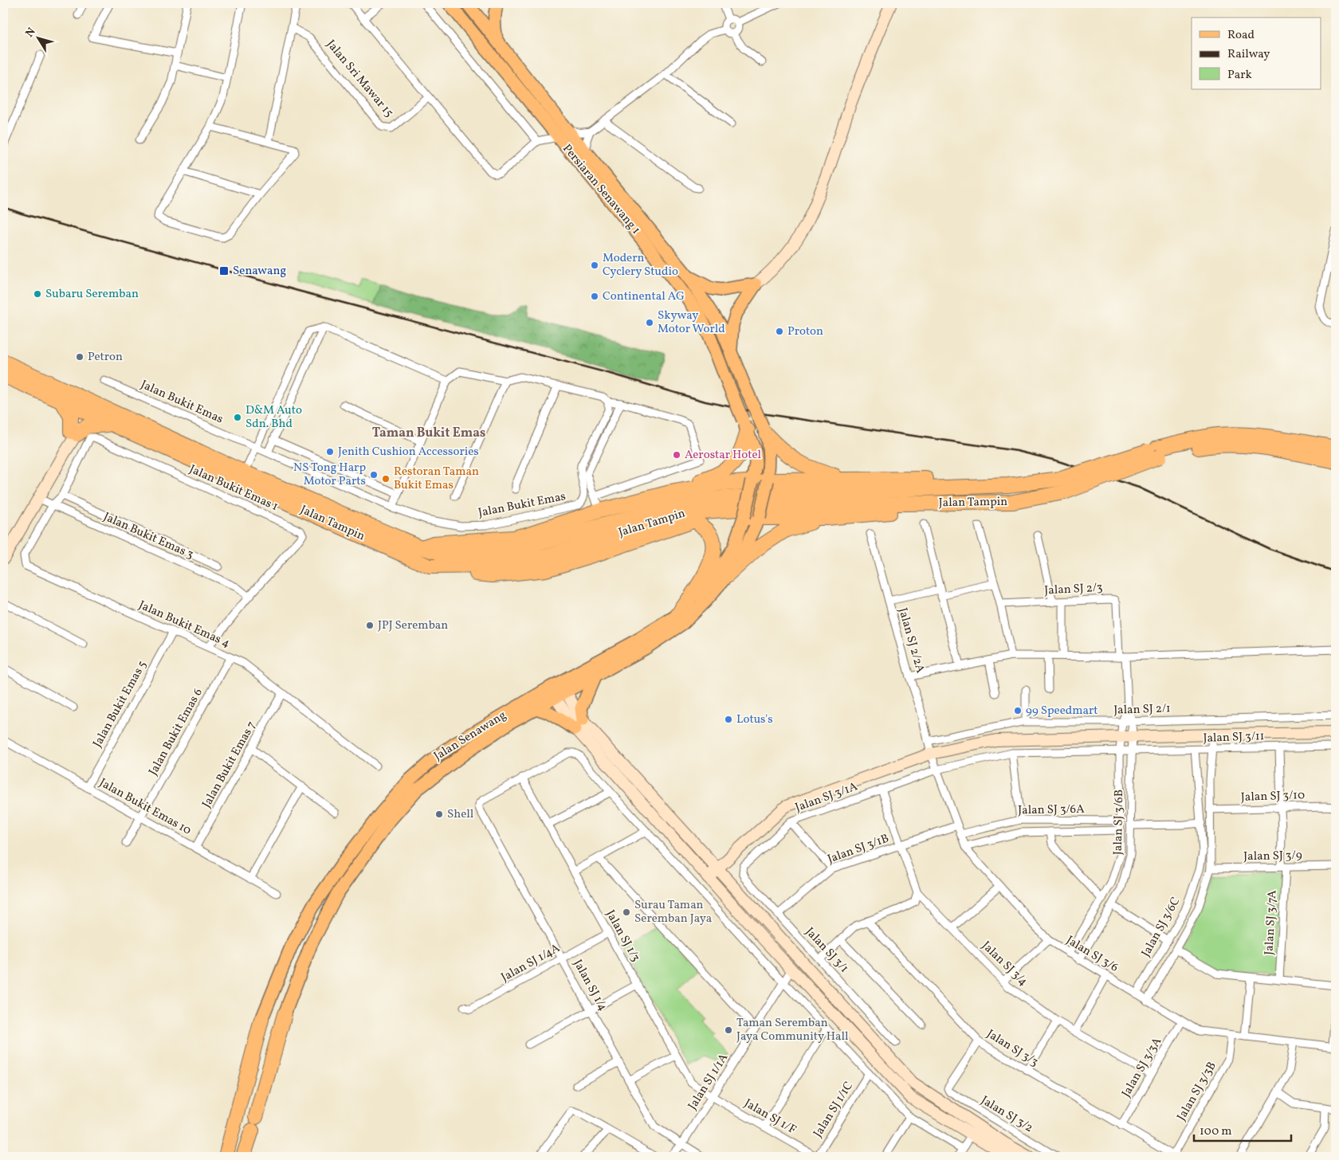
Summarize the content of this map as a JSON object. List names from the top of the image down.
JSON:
{
  "streets": {
    "highway": ["Jalan Tampin"],
    "main road": ["Persiaran Senawang 1", "Jalan Senawang"],
    "street": [
      "Jalan Sri Mawar 15",
      "Jalan Bukit Emas",
      "Jalan Bukit Emas 1",
      "Jalan Bukit Emas 3",
      "Jalan SJ 2/3",
      "Jalan Bukit Emas 4",
      "Jalan SJ 2/2A",
      "Jalan Bukit Emas 5",
      "Jalan SJ 2/1",
      "Jalan Bukit Emas 6",
      "Jalan SJ 3/11",
      "Jalan Bukit Emas 7",
      "Jalan SJ 3/10",
      "Jalan SJ 3/1A",
      "Jalan Bukit Emas 10",
      "Jalan SJ 3/6A",
      "Jalan SJ 3/6B",
      "Jalan SJ 3/1B",
      "Jalan SJ 3/9",
      "Jalan SJ 3/7A",
      "Jalan SJ 3/6C",
      "Jalan SJ 1/3",
      "Jalan SJ 3/1",
      "Jalan SJ 3/6",
      "Jalan SJ 1/4A",
      "Jalan SJ 3/4",
      "Jalan SJ 1/4",
      "Jalan SJ 3/3",
      "Jalan SJ 3/3A",
      "Jalan SJ 1/1A",
      "Jalan SJ 3/3B",
      "Jalan SJ 1/1C",
      "Jalan SJ 3/2",
      "Jalan SJ 1/F"
    ]
  },
  "crossings": [
    ["Persiaran Senawang 1", "Jalan Senawang"],
    ["Jalan Bukit Emas 1", "Jalan Bukit Emas 3"],
    ["Jalan Bukit Emas 1", "Jalan Bukit Emas 4"],
    ["Jalan Bukit Emas 3", "Jalan Bukit Emas 4"],
    ["Jalan Bukit Emas 4", "Jalan Bukit Emas 5"],
    ["Jalan Bukit Emas 4", "Jalan Bukit Emas 6"],
    ["Jalan Bukit Emas 4", "Jalan Bukit Emas 7"],
    ["Jalan SJ 2/2A", "Jalan SJ 2/1"],
    ["Jalan SJ 2/2A", "Jalan SJ 3/6"],
    ["Jalan Bukit Emas 5", "Jalan Bukit Emas 10"],
    ["Jalan SJ 2/1", "Jalan SJ 3/6B"],
    ["Jalan Bukit Emas 6", "Jalan Bukit Emas 10"],
    ["Jalan SJ 3/11", "Jalan SJ 3/1A"],
    ["Jalan SJ 3/11", "Jalan SJ 3/6B"],
    ["Jalan SJ 3/11", "Jalan SJ 3/7A"],
    ["Jalan SJ 3/11", "Jalan SJ 3/6C"],
    ["Jalan Bukit Emas 7", "Jalan Bukit Emas 10"],
    ["Jalan SJ 3/10", "Jalan SJ 3/7A"],
    ["Jalan SJ 3/1A", "Jalan SJ 3/1"],
    ["Jalan SJ 3/1A", "Jalan SJ 3/6"],
    ["Jalan SJ 3/1A", "Jalan SJ 3/4"],
    ["Jalan SJ 3/6A", "Jalan SJ 3/6"],
    ["Jalan SJ 3/6B", "Jalan SJ 3/6"],
    ["Jalan SJ 3/1B", "Jalan SJ 3/1"],
    ["Jalan SJ 3/1B", "Jalan SJ 3/6"],
    ["Jalan SJ 3/1B", "Jalan SJ 3/4"],
    ["Jalan SJ 3/9", "Jalan SJ 3/7A"],
    ["Jalan SJ 3/6C", "Jalan SJ 3/6"],
    ["Jalan SJ 1/3", "Jalan SJ 1/4A"],
    ["Jalan SJ 1/3", "Jalan SJ 1/4"],
    ["Jalan SJ 1/3", "Jalan SJ 1/1A"],
    ["Jalan SJ 1/3", "Jalan SJ 1/F"],
    ["Jalan SJ 3/6", "Jalan SJ 3/3A"],
    ["Jalan SJ 3/6", "Jalan SJ 3/3B"],
    ["Jalan SJ 1/4A", "Jalan SJ 1/4"],
    ["Jalan SJ 3/4", "Jalan SJ 3/3A"],
    ["Jalan SJ 1/4", "Jalan SJ 1/1A"],
    ["Jalan SJ 3/3", "Jalan SJ 3/3A"],
    ["Jalan SJ 3/3", "Jalan SJ 3/3B"],
    ["Jalan SJ 3/3", "Jalan SJ 3/2"],
    ["Jalan SJ 1/1A", "Jalan SJ 1/F"],
    ["Jalan SJ 1/1C", "Jalan SJ 1/F"]
  ],
  "districts": ["Taman Bukit Emas"],
  "places": {
    "other": [
      "Modern Cyclery Studio",
      "Subaru Seremban",
      "Continental AG",
      "Skyway Motor World",
      "Proton",
      "Petron",
      "D&M Auto Sdn. Bhd",
      "Jenith Cushion Accessories",
      "Aerostar Hotel",
      "NS Tong Harp Motor Parts",
      "Restoran Taman Bukit Emas",
      "JPJ Seremban",
      "99 Speedmart",
      "Lotus's",
      "Shell",
      "Surau Taman Seremban Jaya",
      "Taman Seremban Jaya Community Hall"
    ],
    "transit": ["Senawang"]
  },
  "legend": ["Road", "Railway", "Park"],
  "scale_bar": "100 m",
  "north": "top left"
}
